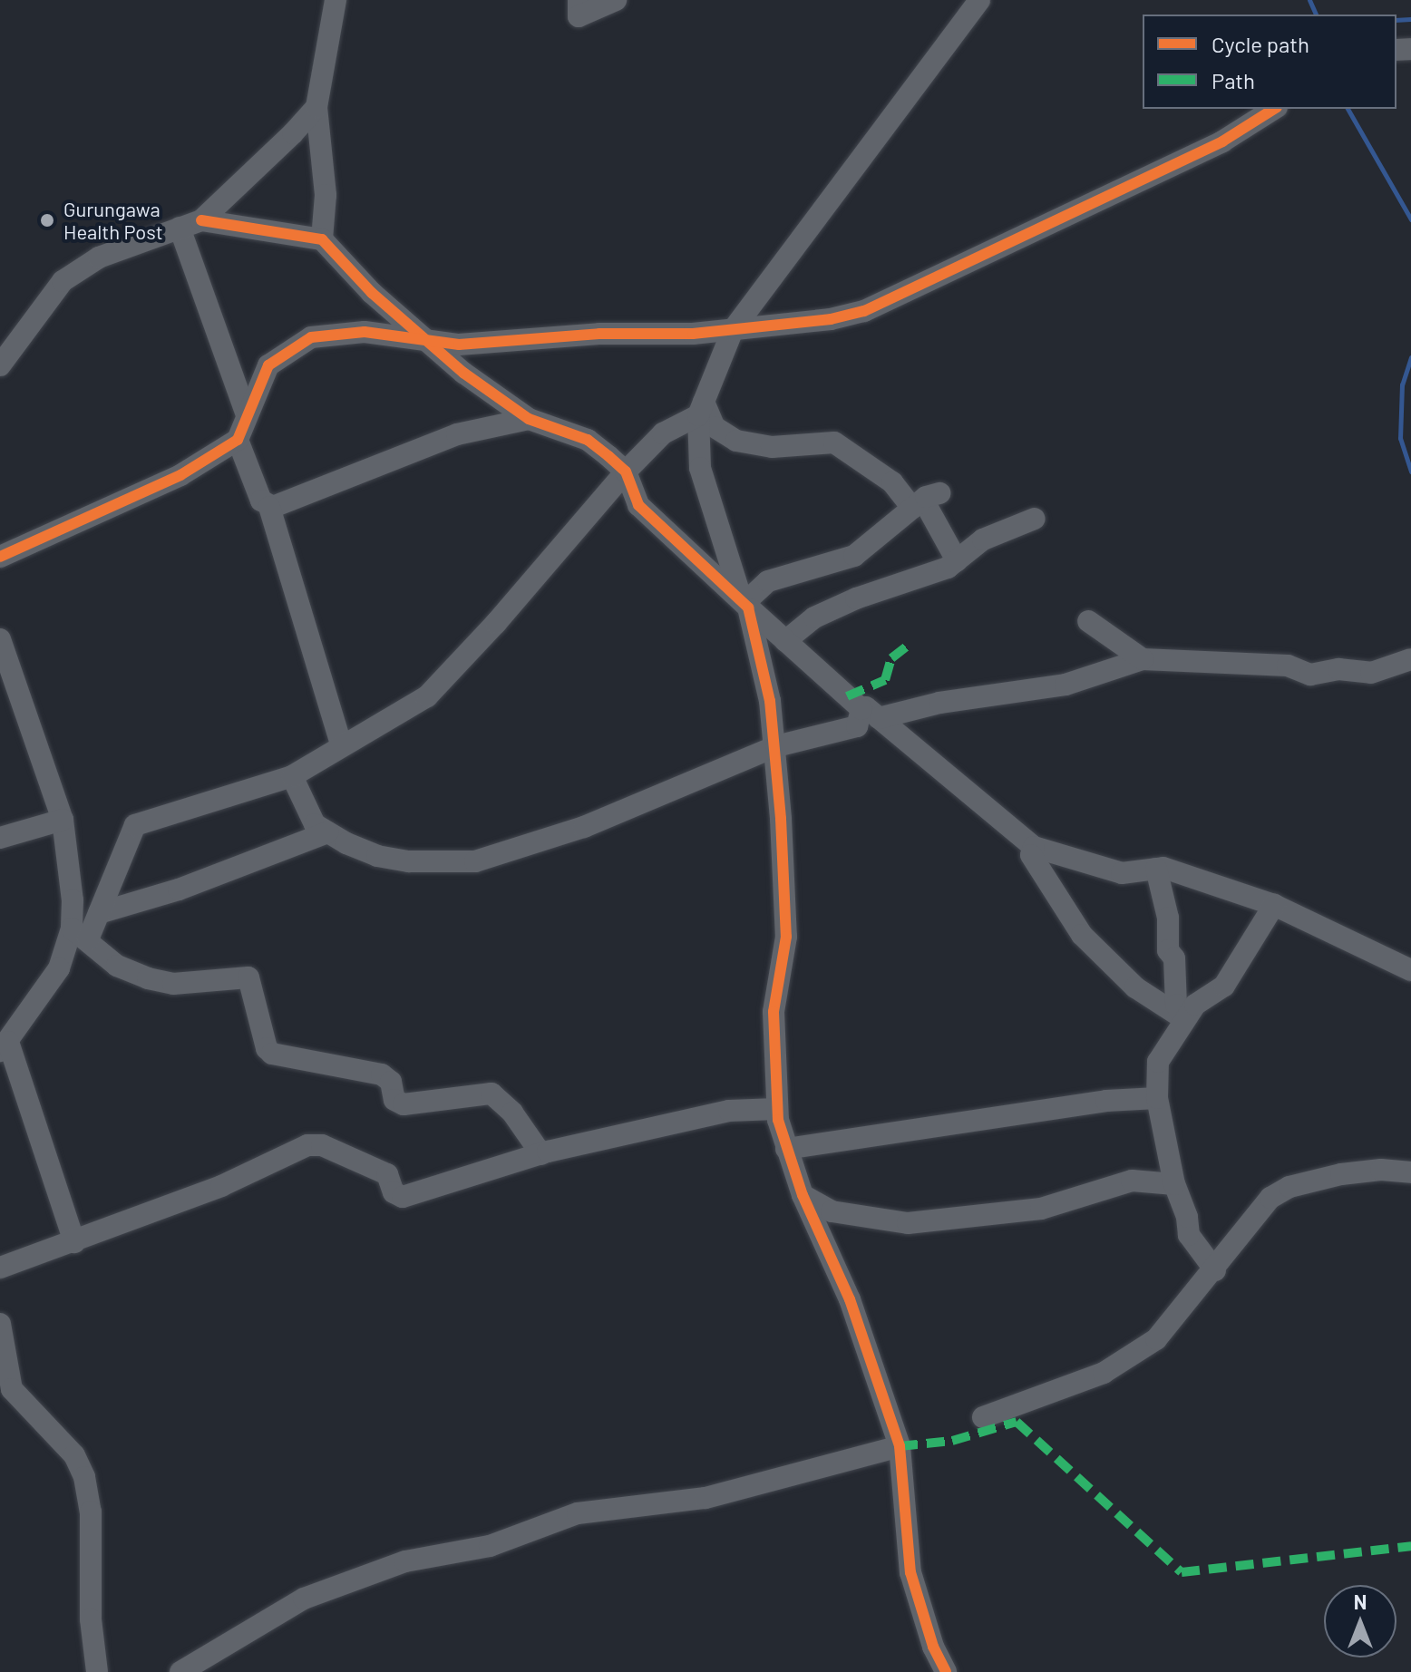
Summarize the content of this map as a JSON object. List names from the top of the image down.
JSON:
{
  "places": ["Gurungawa Health Post"],
  "legend": ["Cycle path", "Path"],
  "north": "top"
}
